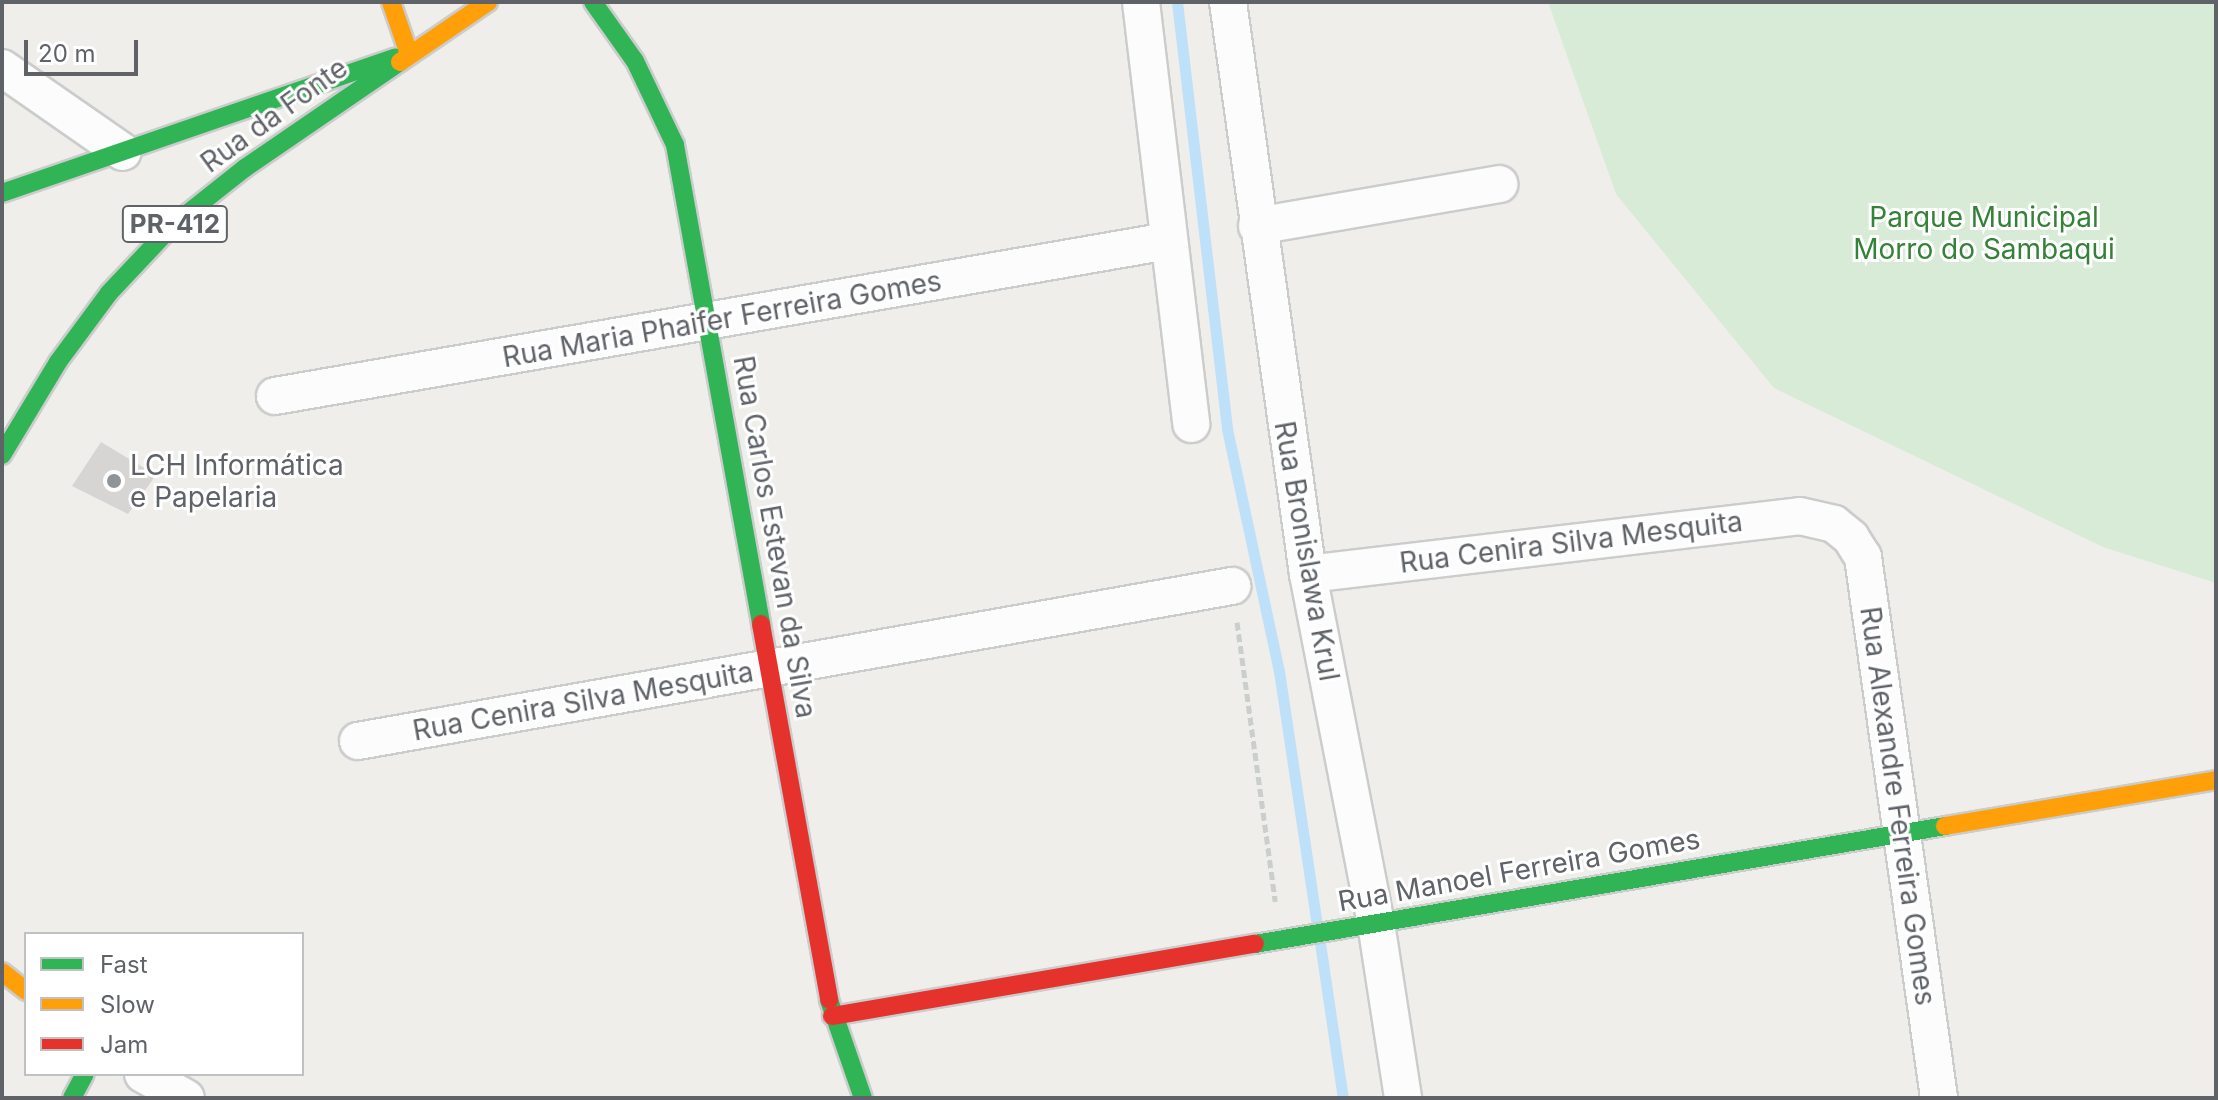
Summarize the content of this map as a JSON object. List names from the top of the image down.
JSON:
{
  "streets": {
    "street": [
      "Rua da Fonte",
      "PR-412",
      "Rua Maria Phaifer Ferreira Gomes",
      "Rua Carlos Estevan da Silva",
      "Rua Cenira Silva Mesquita",
      "Rua Bronislawa Krul",
      "Rua Alexandre Ferreira Gomes",
      "Rua Manoel Ferreira Gomes"
    ]
  },
  "crossings": [
    ["Rua da Fonte", "PR-412"],
    ["Rua Maria Phaifer Ferreira Gomes", "Rua Carlos Estevan da Silva"],
    ["Rua Carlos Estevan da Silva", "Rua Cenira Silva Mesquita"],
    ["Rua Carlos Estevan da Silva", "Rua Manoel Ferreira Gomes"],
    ["Rua Cenira Silva Mesquita", "Rua Bronislawa Krul"],
    ["Rua Cenira Silva Mesquita", "Rua Alexandre Ferreira Gomes"],
    ["Rua Bronislawa Krul", "Rua Manoel Ferreira Gomes"],
    ["Rua Alexandre Ferreira Gomes", "Rua Manoel Ferreira Gomes"]
  ],
  "parks": ["Parque Municipal Morro do Sambaqui"],
  "places": ["LCH Informática e Papelaria"],
  "legend": ["Fast", "Slow", "Jam"],
  "scale_bar": "20 m"
}
